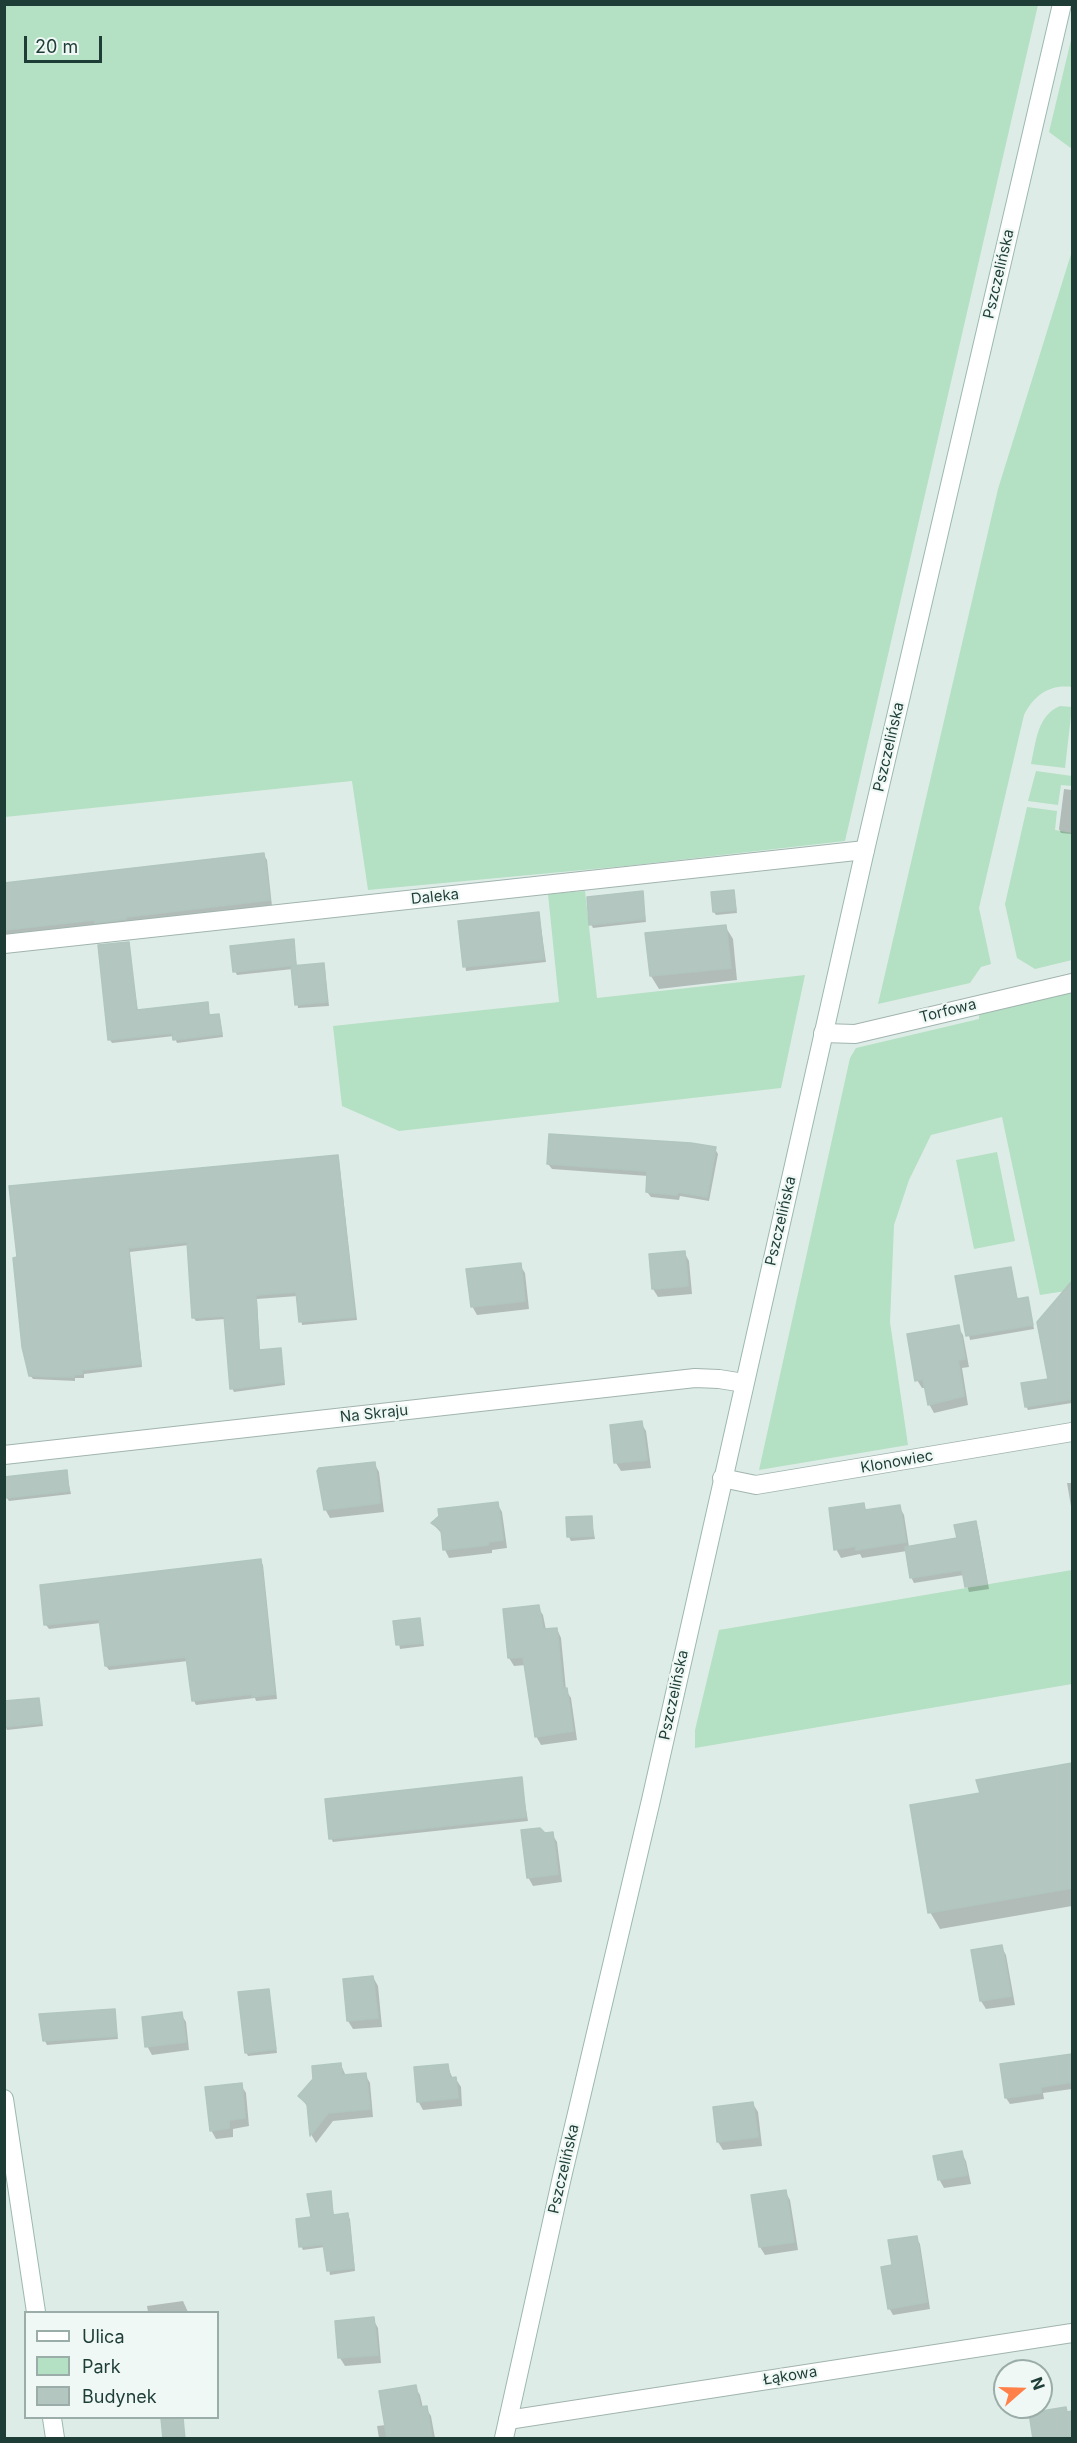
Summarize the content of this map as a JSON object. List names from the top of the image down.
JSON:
{
  "streets": {
    "street": [
      "Pszczelińska",
      "Daleka",
      "Torfowa",
      "Na Skraju",
      "Klonowiec",
      "Łąkowa"
    ]
  },
  "crossings": [
    ["Pszczelińska", "Daleka"],
    ["Pszczelińska", "Torfowa"],
    ["Pszczelińska", "Na Skraju"],
    ["Pszczelińska", "Klonowiec"],
    ["Pszczelińska", "Łąkowa"]
  ],
  "legend": ["Ulica", "Park", "Budynek"],
  "scale_bar": "20 m",
  "north": "right"
}
